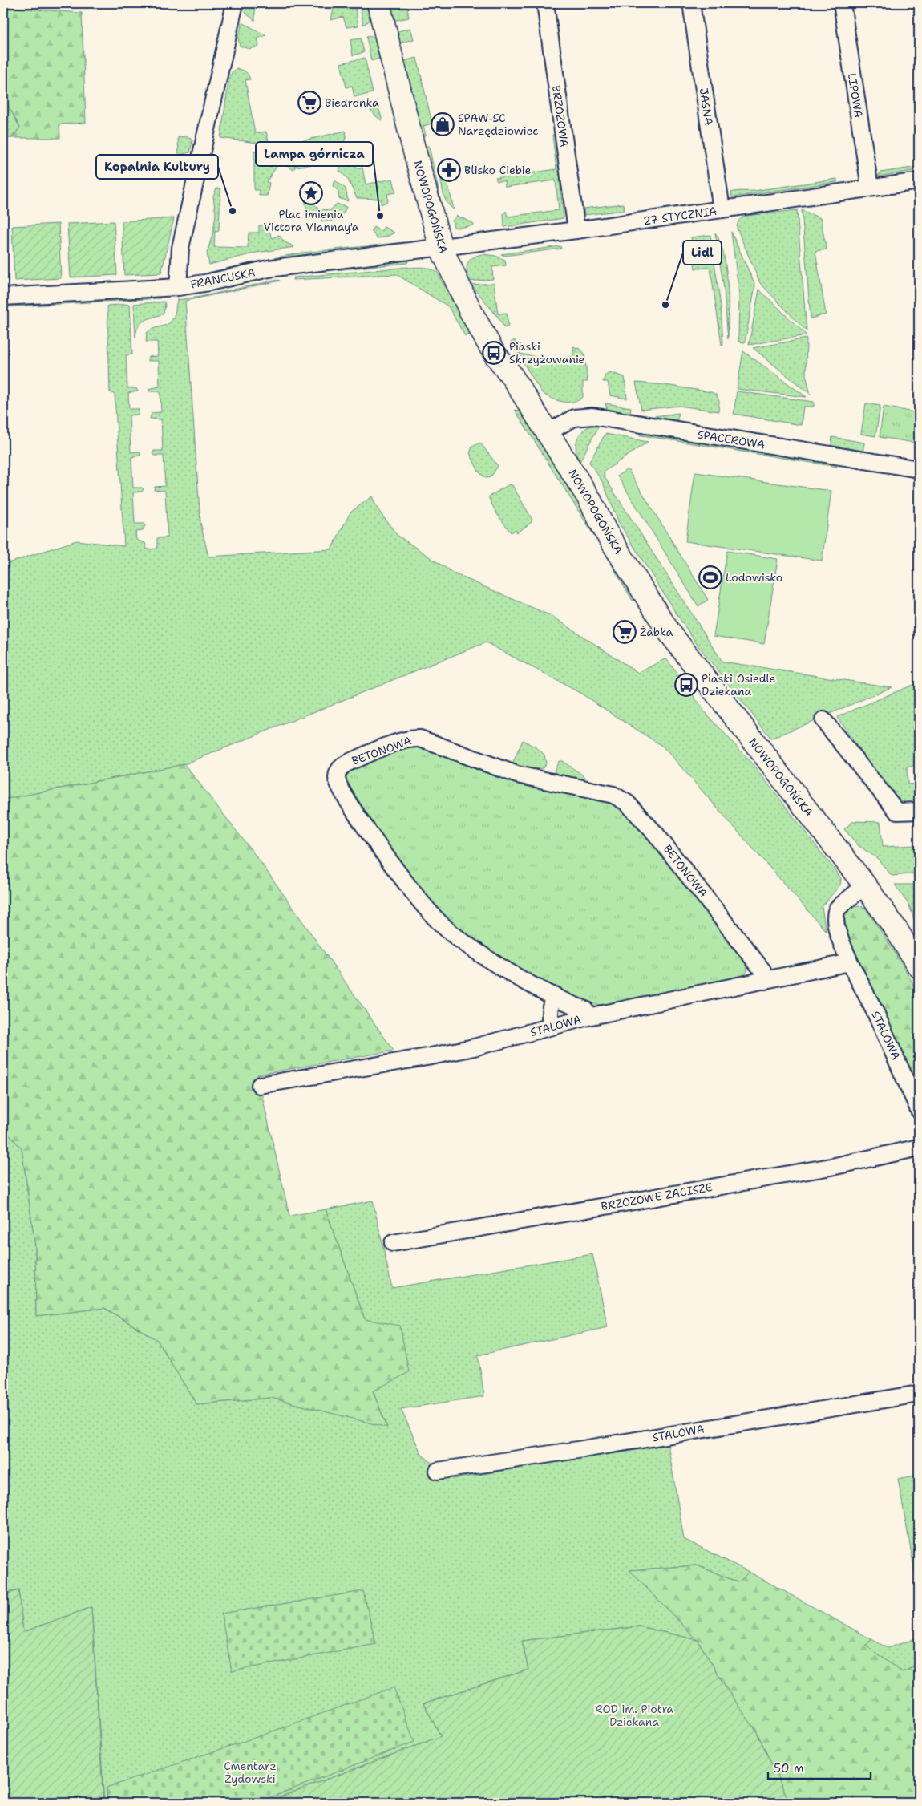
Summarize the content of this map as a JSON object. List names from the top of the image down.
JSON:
{
  "streets": {
    "street": [
      "LIPOWA",
      "JASNA",
      "BRZOZOWA",
      "NOWOPOGOŃSKA",
      "27 STYCZNIA",
      "FRANCUSKA",
      "SPACEROWA",
      "BETONOWA",
      "STALOWA",
      "BRZOZOWE ZACISZE"
    ]
  },
  "crossings": [
    ["LIPOWA", "27 STYCZNIA"],
    ["JASNA", "27 STYCZNIA"],
    ["BRZOZOWA", "27 STYCZNIA"],
    ["NOWOPOGOŃSKA", "27 STYCZNIA"],
    ["NOWOPOGOŃSKA", "FRANCUSKA"],
    ["NOWOPOGOŃSKA", "SPACEROWA"],
    ["NOWOPOGOŃSKA", "STALOWA"],
    ["27 STYCZNIA", "FRANCUSKA"],
    ["BETONOWA", "STALOWA"]
  ],
  "parks": ["ROD im. Piotra Dziekana", "Cmentarz Żydowski"],
  "places": {
    "supermarket": ["Biedronka", "Żabka"],
    "shop": ["SPAW-SC Narzędziowiec"],
    "pharmacy": ["Blisko Ciebie"],
    "place": ["Plac imienia Victora Viannay'a"],
    "other": ["Kopalnia Kultury", "Lampa górnicza", "Lidl"],
    "bus stop": ["Piaski Skrzyżowanie", "Piaski Osiedle Dziekana"],
    "sports": ["Lodowisko"]
  },
  "scale_bar": "50 m"
}
